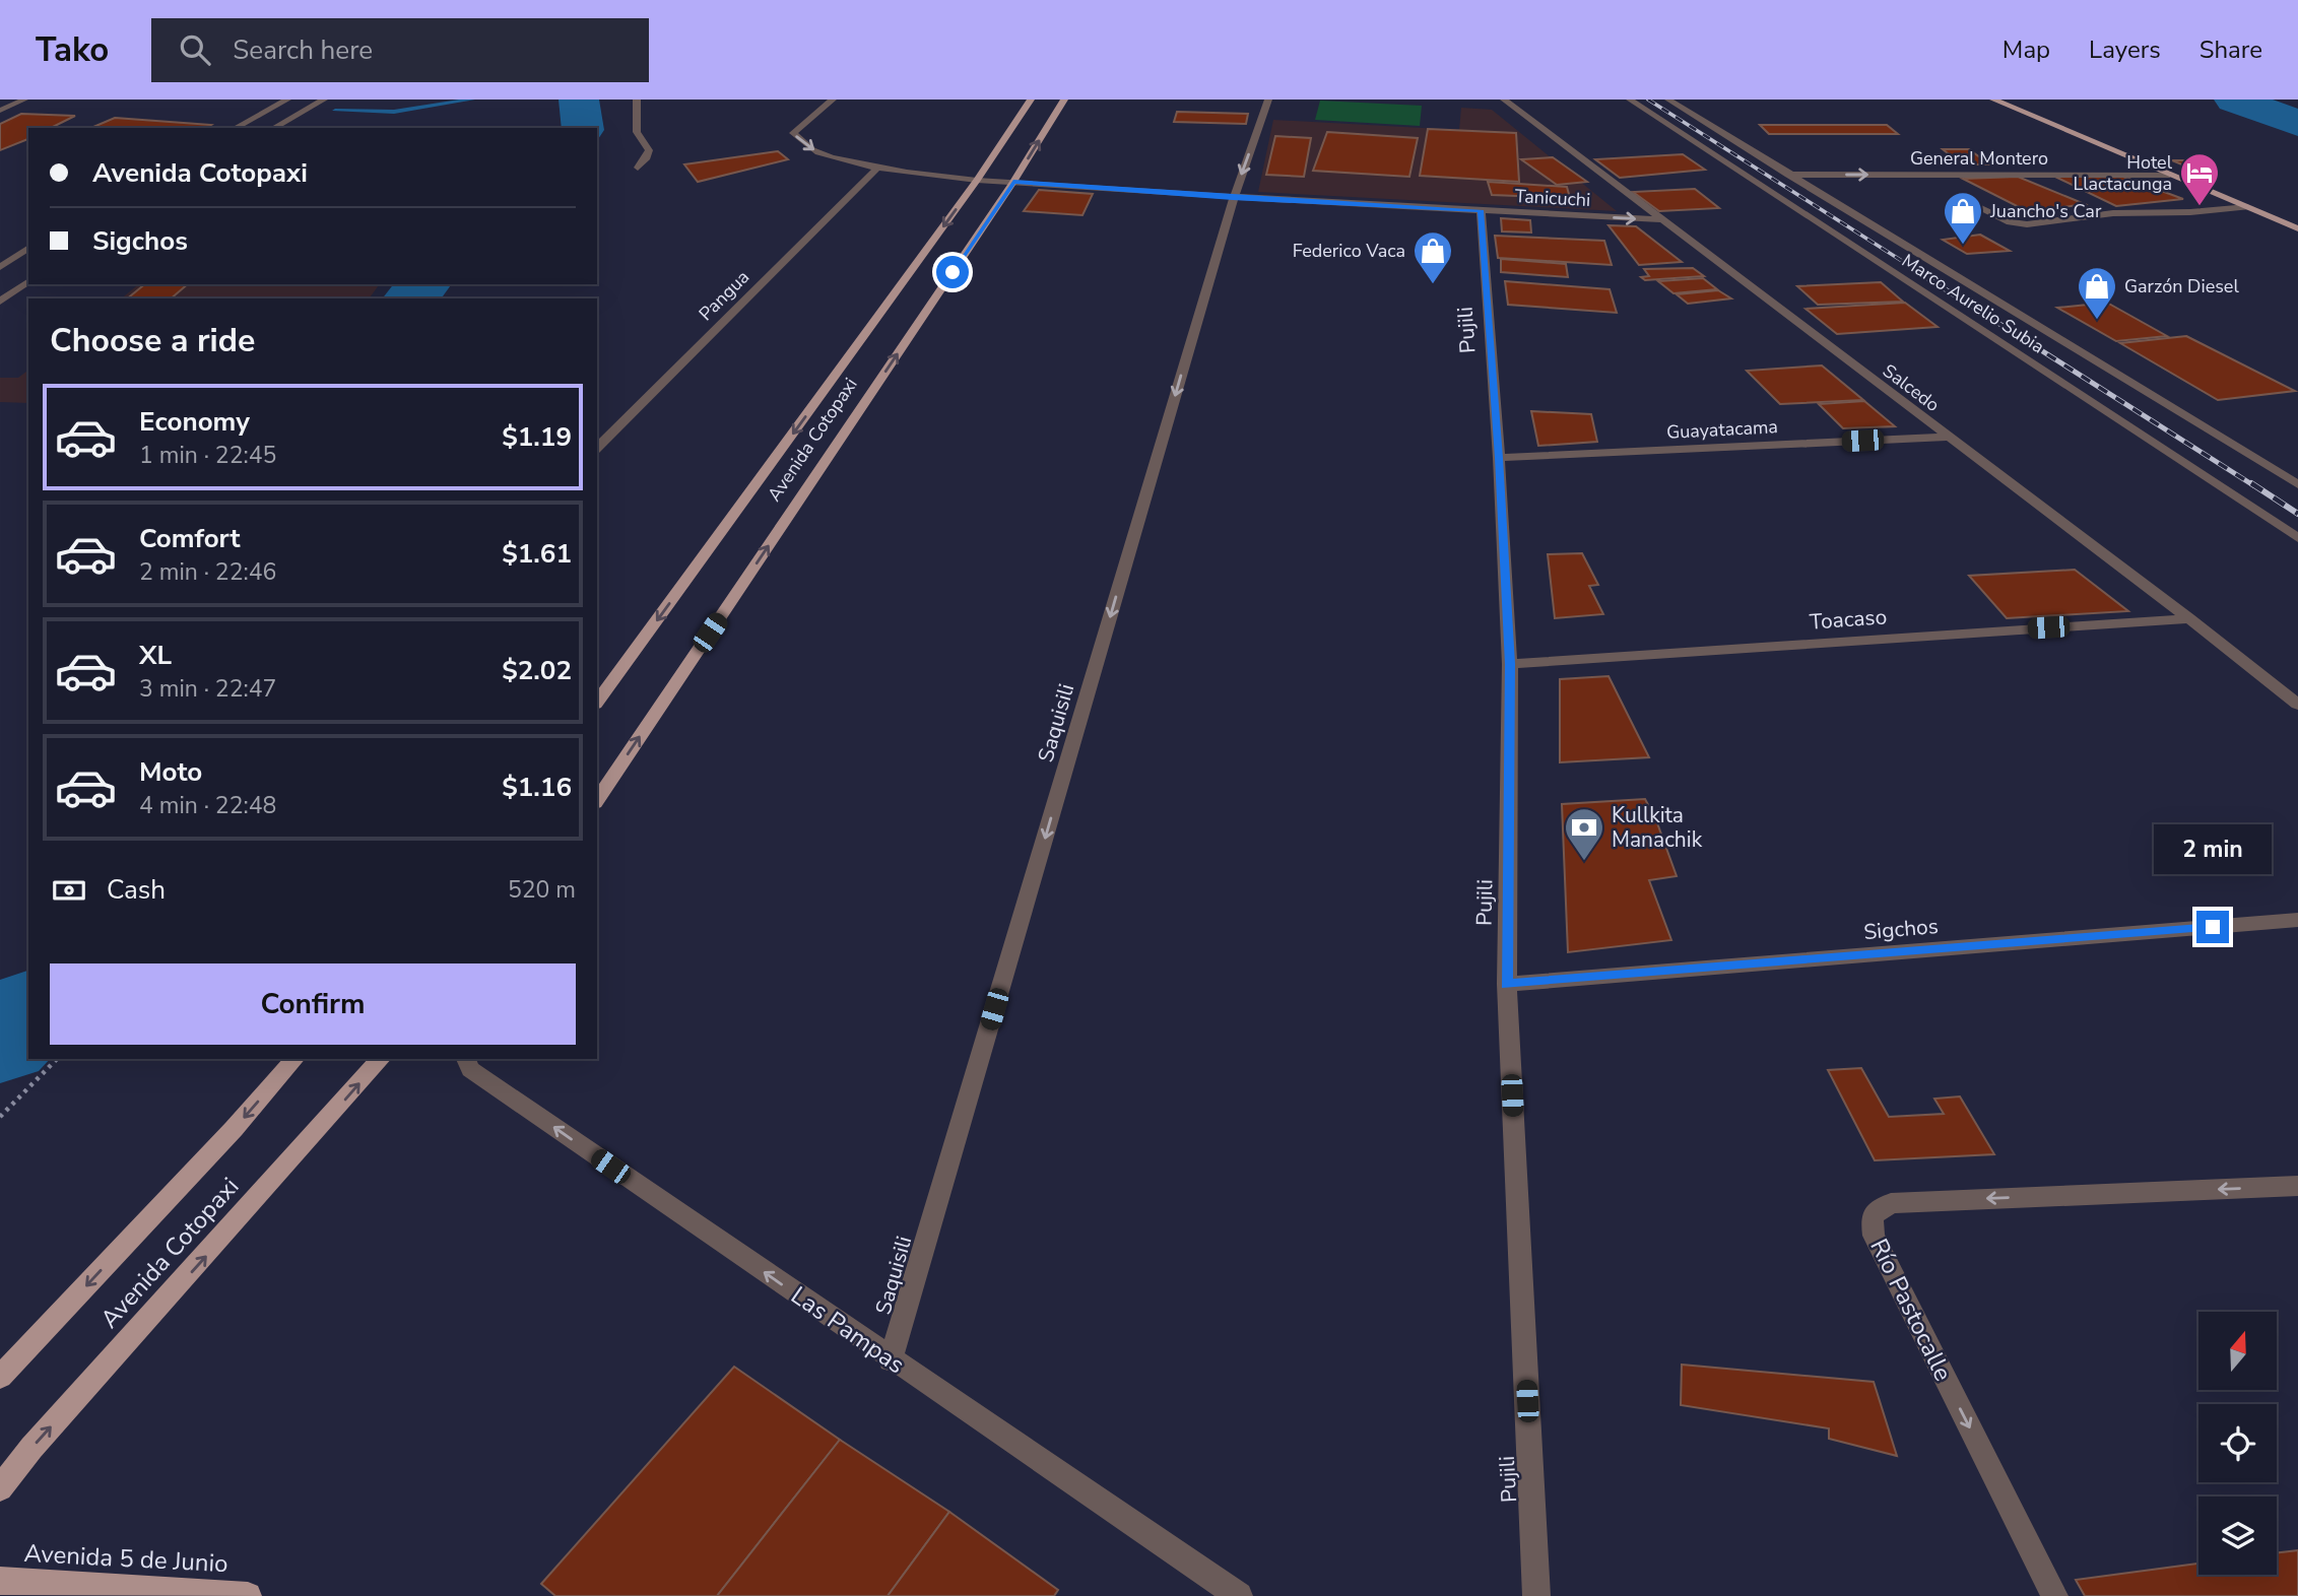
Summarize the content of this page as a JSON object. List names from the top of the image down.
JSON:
{
  "streets": {
    "main road": ["Avenida Cotopaxi", "Avenida 5 de Junio"],
    "street": [
      "General Montero",
      "Tanicuchi",
      "Pangua",
      "Marco Aurelio Subia",
      "Pujili",
      "Salcedo",
      "Guayatacama",
      "Toacaso",
      "Saquisili",
      "Sigchos",
      "Río Pastocalle",
      "Las Pampas"
    ]
  },
  "crossings": [
    ["General Montero", "Marco Aurelio Subia"],
    ["Tanicuchi", "Pujili"],
    ["Tanicuchi", "Salcedo"],
    ["Tanicuchi", "Avenida Cotopaxi"],
    ["Tanicuchi", "Saquisili"],
    ["Pujili", "Guayatacama"],
    ["Pujili", "Toacaso"],
    ["Pujili", "Sigchos"],
    ["Salcedo", "Guayatacama"],
    ["Salcedo", "Toacaso"],
    ["Saquisili", "Las Pampas"]
  ],
  "one_way": ["Saquisili", "Las Pampas"],
  "places": {
    "hotel": ["Hotel Llactacunga"],
    "shop": ["Juancho's Car", "Federico Vaca", "Garzón Diesel"],
    "bank": ["Kullkita Manachik"]
  },
  "north": "top",
  "page": {
    "header": "Tako",
    "search": "Search here",
    "nav": ["Map", "Layers", "Share"],
    "banner": ["Avenida Cotopaxi", "Sigchos"],
    "heading": "Choose a ride",
    "list": [
      {
        "name": "Economy",
        "note": "1 min · 22:45",
        "value": "$1.19"
      },
      {
        "name": "Comfort",
        "note": "2 min · 22:46",
        "value": "$1.61"
      },
      {
        "name": "XL",
        "note": "3 min · 22:47",
        "value": "$2.02"
      },
      {
        "name": "Moto",
        "note": "4 min · 22:48",
        "value": "$1.16"
      }
    ],
    "bubble": "2 min",
    "pay": ["Cash", "520 m"],
    "buttons": "Confirm"
  }
}
